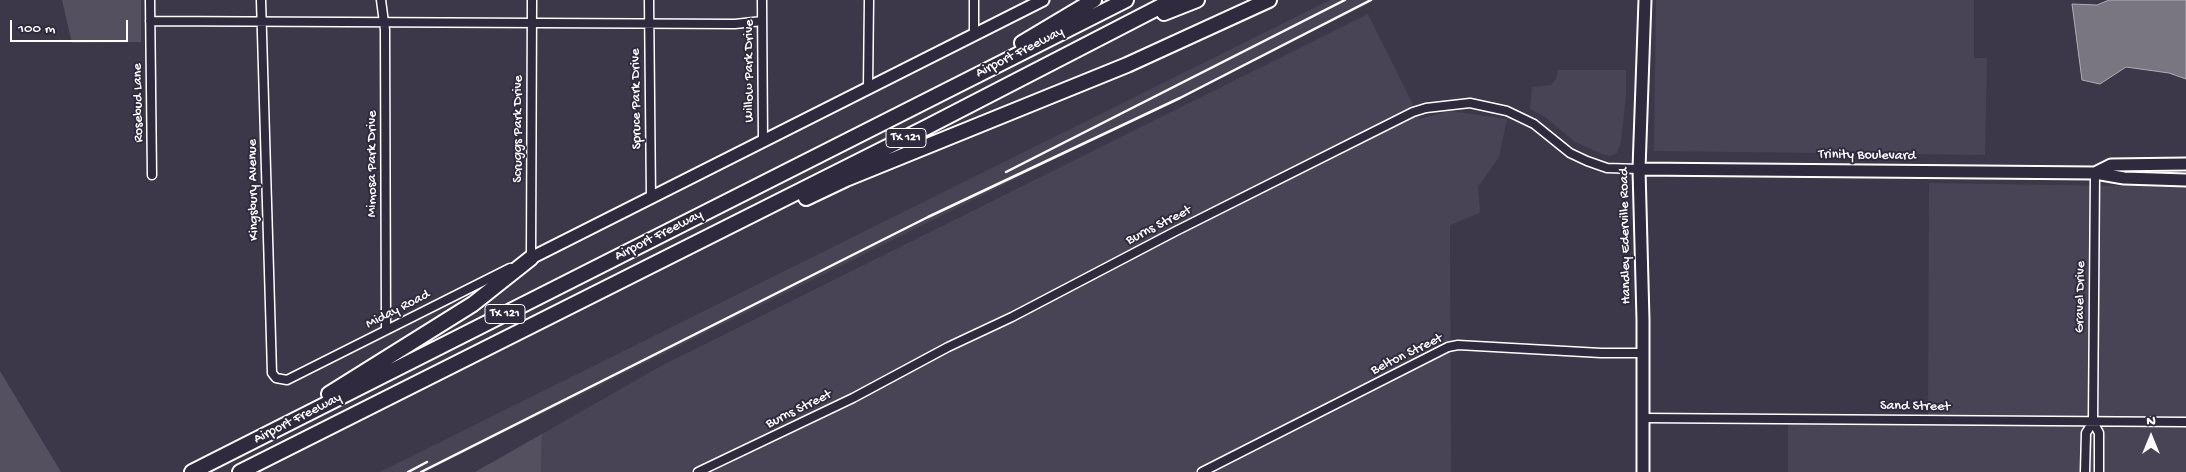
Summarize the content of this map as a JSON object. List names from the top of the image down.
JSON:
{
  "streets": {
    "highway": ["Airport Freeway", "TX 121"],
    "main road": ["Trinity Boulevard", "Handley Ederville Road"],
    "street": [
      "Willow Park Drive",
      "Spruce Park Drive",
      "Rosebud Lane",
      "Scruggs Park Drive",
      "Mimosa Park Drive",
      "Kingsbury Avenue",
      "Burns Street",
      "Gravel Drive",
      "Miday Road",
      "Belton Street",
      "Sand Street"
    ]
  },
  "crossings": [
    ["Scruggs Park Drive", "Miday Road"],
    ["Trinity Boulevard", "Burns Street"],
    ["Trinity Boulevard", "Handley Ederville Road"],
    ["Trinity Boulevard", "Gravel Drive"],
    ["Mimosa Park Drive", "Miday Road"],
    ["Kingsbury Avenue", "Miday Road"],
    ["Burns Street", "Handley Ederville Road"],
    ["Handley Ederville Road", "Belton Street"],
    ["Handley Ederville Road", "Sand Street"],
    ["Gravel Drive", "Sand Street"]
  ],
  "scale_bar": "100 m",
  "north": "top"
}
